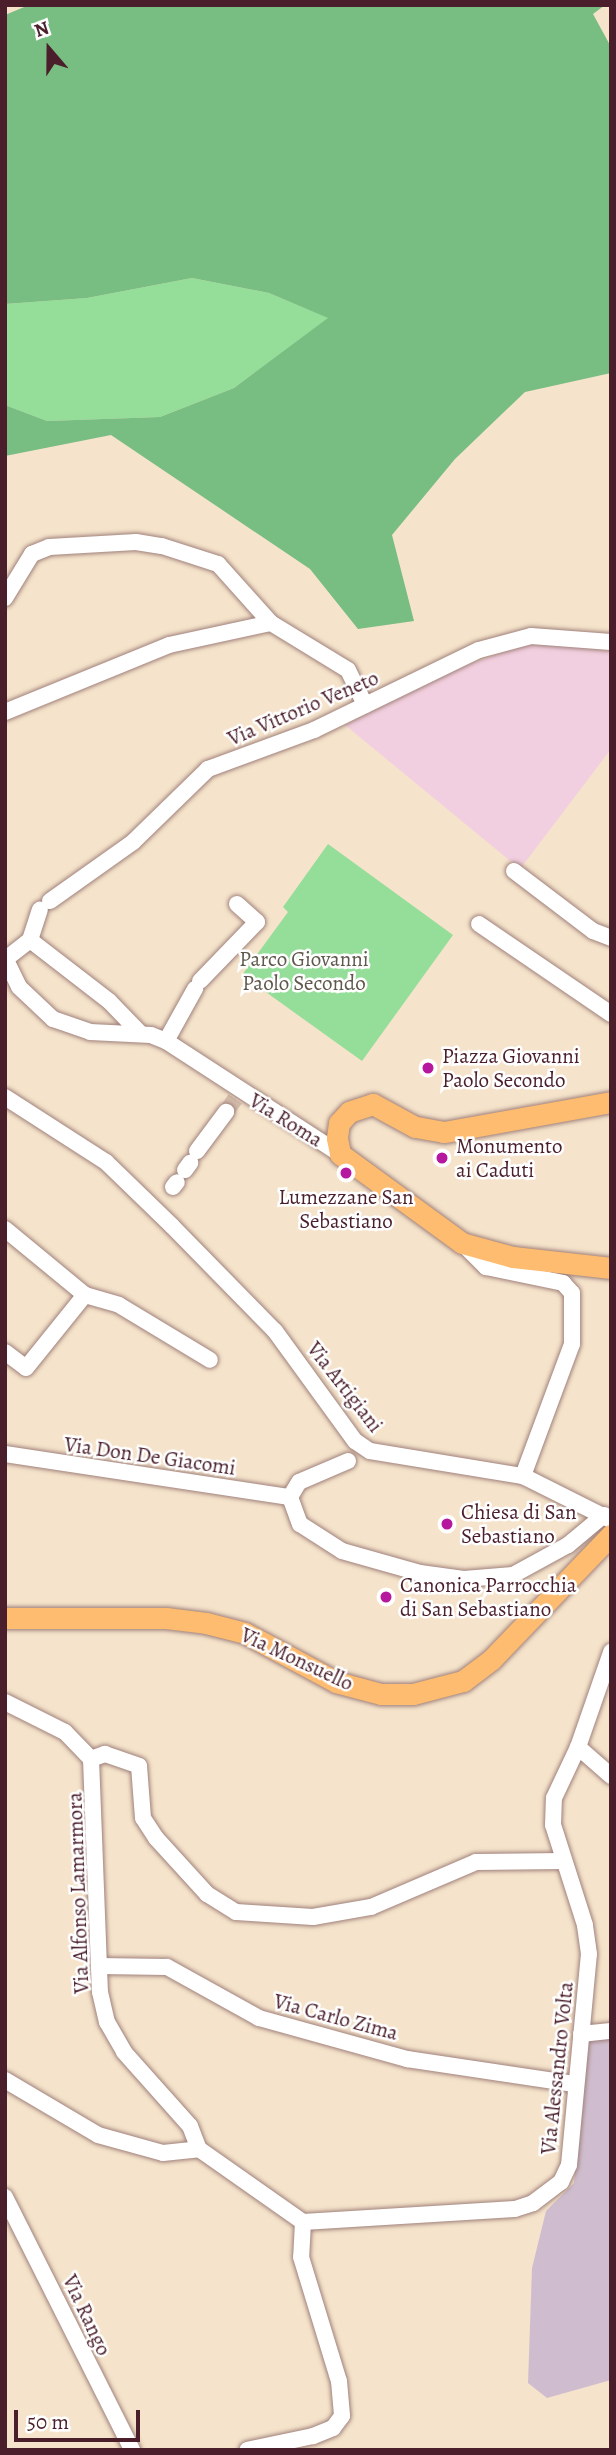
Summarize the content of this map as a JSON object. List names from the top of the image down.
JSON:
{
  "streets": {
    "main road": ["Via Roma", "Via Monsuello"],
    "street": [
      "Via Vittorio Veneto",
      "Via Artigiani",
      "Via Don De Giacomi",
      "Via Alfonso Lamarmora",
      "Via Carlo Zima",
      "Via Alessandro Volta",
      "Via Rango"
    ]
  },
  "crossings": [
    ["Via Artigiani", "Via Monsuello"],
    ["Via Alfonso Lamarmora", "Via Carlo Zima"],
    ["Via Alfonso Lamarmora", "Via Alessandro Volta"],
    ["Via Carlo Zima", "Via Alessandro Volta"]
  ],
  "parks": ["Parco Giovanni Paolo Secondo"],
  "places": [
    "Piazza Giovanni Paolo Secondo",
    "Monumento ai Caduti",
    "Lumezzane San Sebastiano",
    "Chiesa di San Sebastiano",
    "Canonica Parrocchia di San Sebastiano"
  ],
  "scale_bar": "50 m",
  "north": "top"
}
